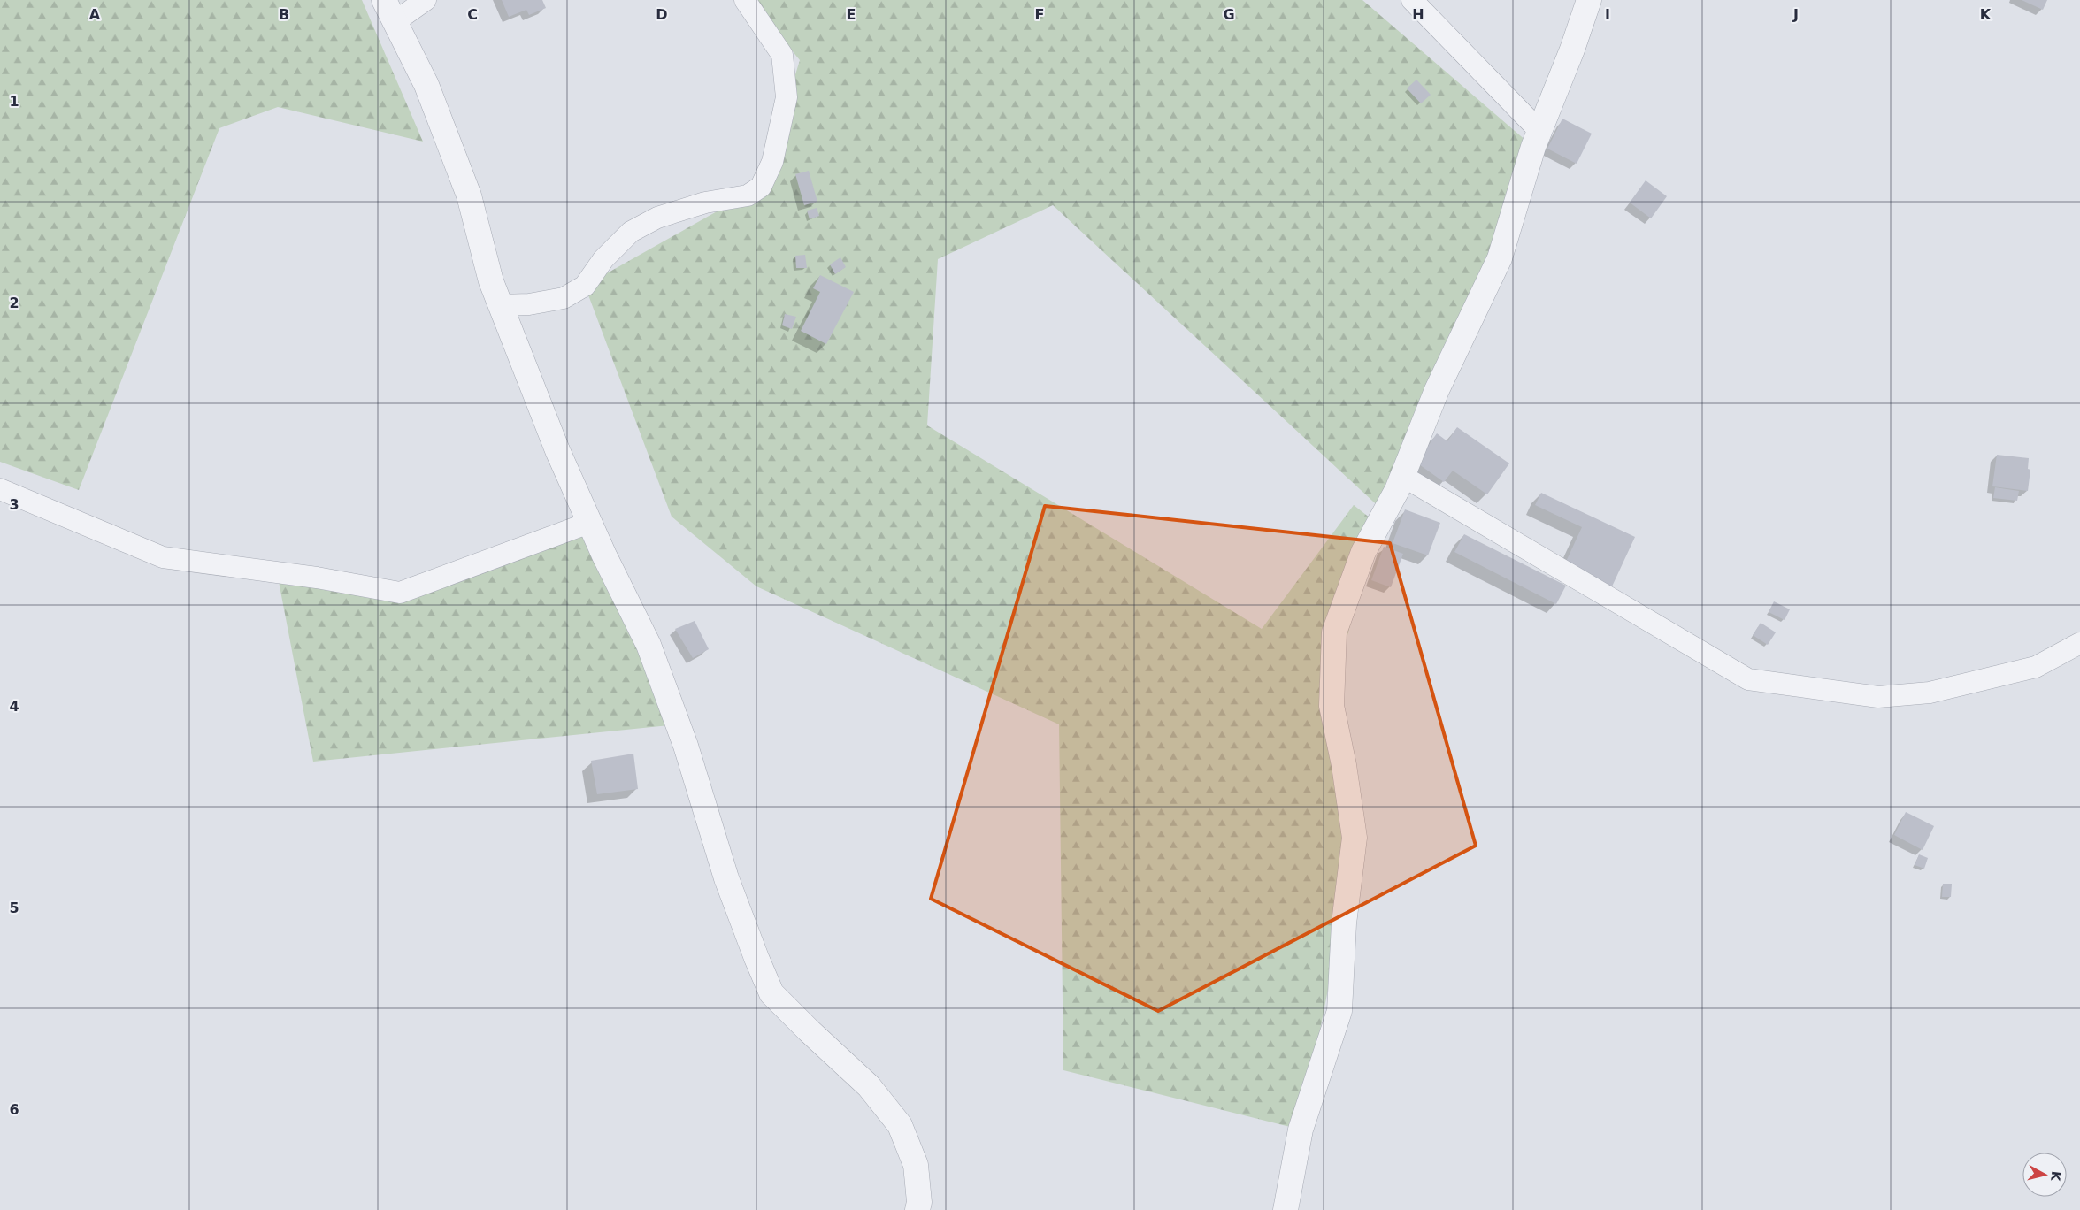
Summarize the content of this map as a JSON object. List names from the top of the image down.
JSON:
{
  "north": "right",
  "grid": {
    "columns": [
      "A",
      "B",
      "C",
      "D",
      "E",
      "F",
      "G",
      "H",
      "I",
      "J",
      "K"
    ],
    "rows": [
      "1",
      "2",
      "3",
      "4",
      "5",
      "6"
    ]
  }
}
